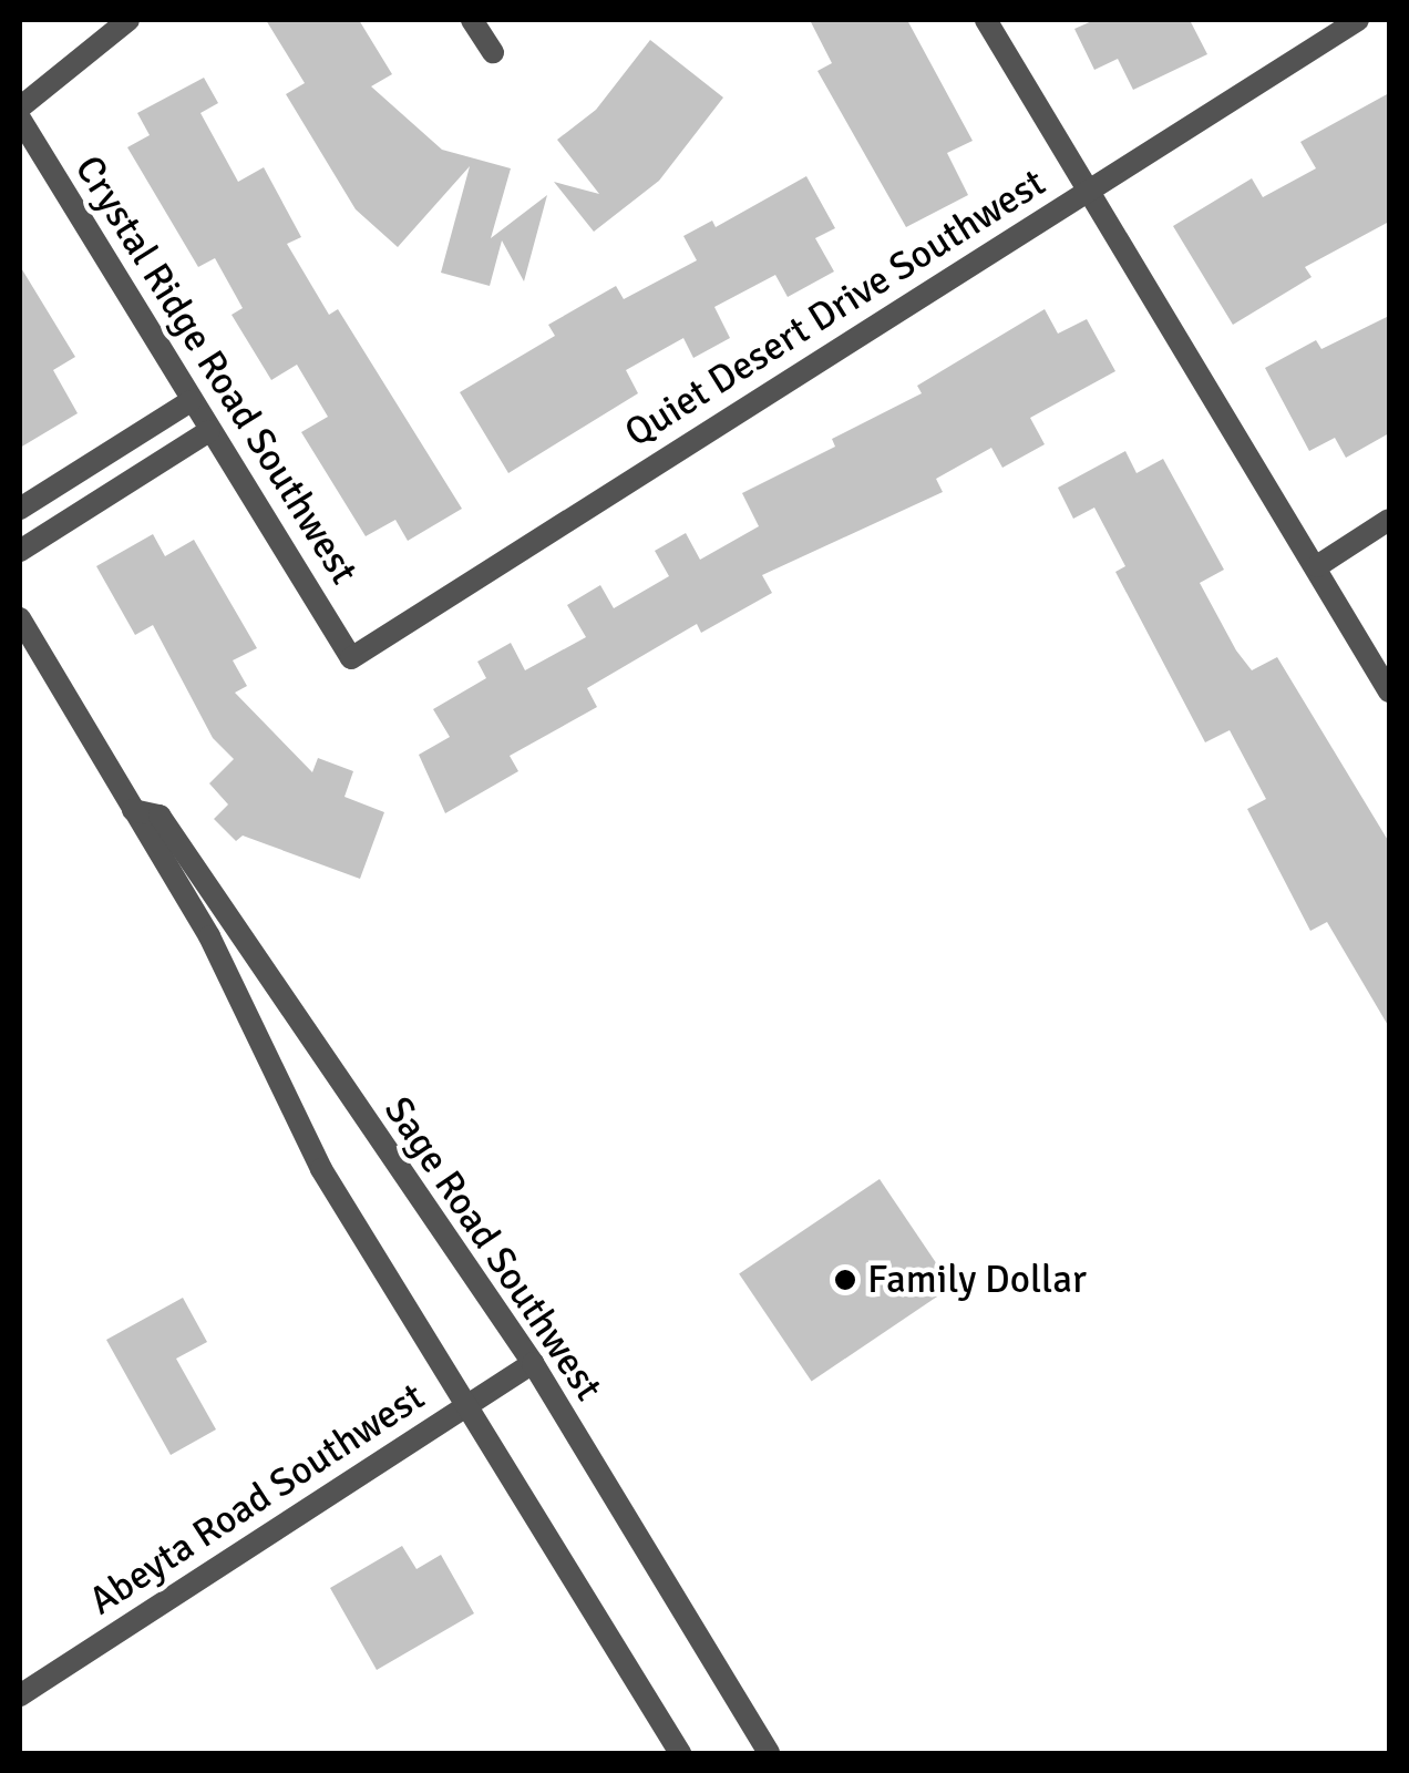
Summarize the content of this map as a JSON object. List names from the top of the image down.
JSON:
{
  "streets": {
    "street": [
      "Quiet Desert Drive Southwest",
      "Crystal Ridge Road Southwest",
      "Sage Road Southwest",
      "Abeyta Road Southwest"
    ]
  },
  "crossings": [
    ["Quiet Desert Drive Southwest", "Crystal Ridge Road Southwest"],
    ["Sage Road Southwest", "Abeyta Road Southwest"]
  ],
  "places": ["Family Dollar"]
}
